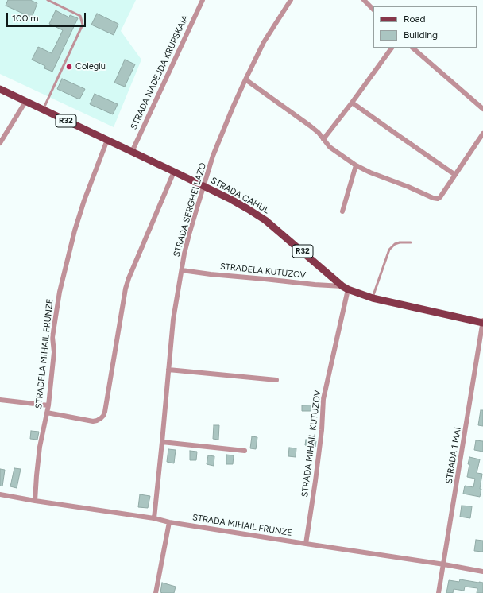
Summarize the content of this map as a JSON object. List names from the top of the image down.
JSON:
{
  "streets": {
    "main road": ["R32", "STRADA CAHUL"],
    "street": [
      "STRADA NADEJDA KRUPSKAIA",
      "STRADA SERGHEI LAZO",
      "STRADELA KUTUZOV",
      "STRADELA MIHAIL FRUNZE",
      "STRADA MIHAIL KUTUZOV",
      "STRADA 1 MAI",
      "STRADA MIHAIL FRUNZE"
    ]
  },
  "crossings": [
    ["STRADA NADEJDA KRUPSKAIA", "STRADA CAHUL"],
    ["STRADA CAHUL", "STRADA SERGHEI LAZO"],
    ["STRADA CAHUL", "STRADELA KUTUZOV"],
    ["STRADA CAHUL", "STRADELA MIHAIL FRUNZE"],
    ["STRADA CAHUL", "STRADA MIHAIL KUTUZOV"],
    ["STRADA CAHUL", "STRADA 1 MAI"],
    ["STRADA SERGHEI LAZO", "STRADELA KUTUZOV"],
    ["STRADA SERGHEI LAZO", "STRADA MIHAIL FRUNZE"],
    ["STRADELA KUTUZOV", "STRADA MIHAIL KUTUZOV"],
    ["STRADELA MIHAIL FRUNZE", "STRADA MIHAIL FRUNZE"],
    ["STRADA MIHAIL KUTUZOV", "STRADA MIHAIL FRUNZE"],
    ["STRADA 1 MAI", "STRADA MIHAIL FRUNZE"]
  ],
  "places": ["Colegiu"],
  "legend": ["Road", "Building"],
  "scale_bar": "100 m"
}
